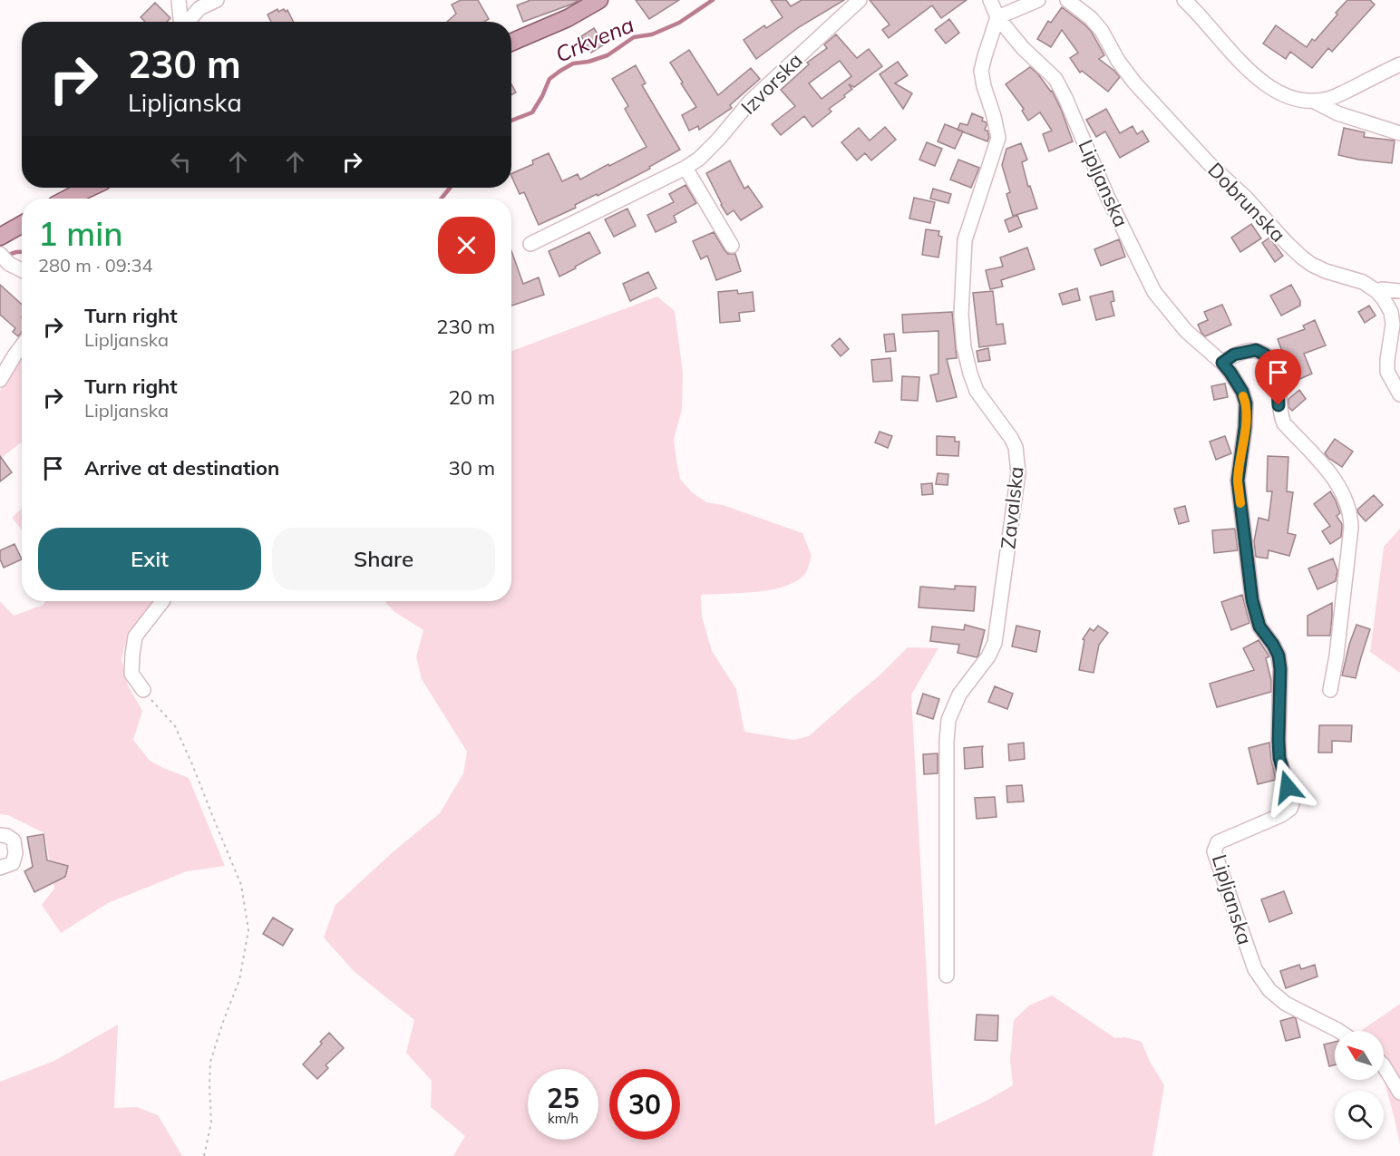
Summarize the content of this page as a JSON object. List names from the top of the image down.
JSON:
{
  "streets": {
    "street": [
      "Izvorska",
      "Lipljanska",
      "Dobrunska",
      "Zavalska"
    ]
  },
  "crossings": [
    ["Lipljanska", "Zavalska"]
  ],
  "water": ["Crkvena"],
  "north": "top left",
  "page": {
    "turn": ["230 m", "Lipljanska"],
    "heading": ["1 min", "280 m · 09:34"],
    "list": [
      {
        "name": "Turn right",
        "note": "Lipljanska",
        "value": "230 m"
      },
      {
        "name": "Turn right",
        "note": "Lipljanska",
        "value": "20 m"
      },
      {
        "name": "Arrive at destination",
        "value": "30 m"
      }
    ],
    "buttons": ["Exit", "Share"],
    "speed": "25 km/h",
    "limit": "30"
  }
}
